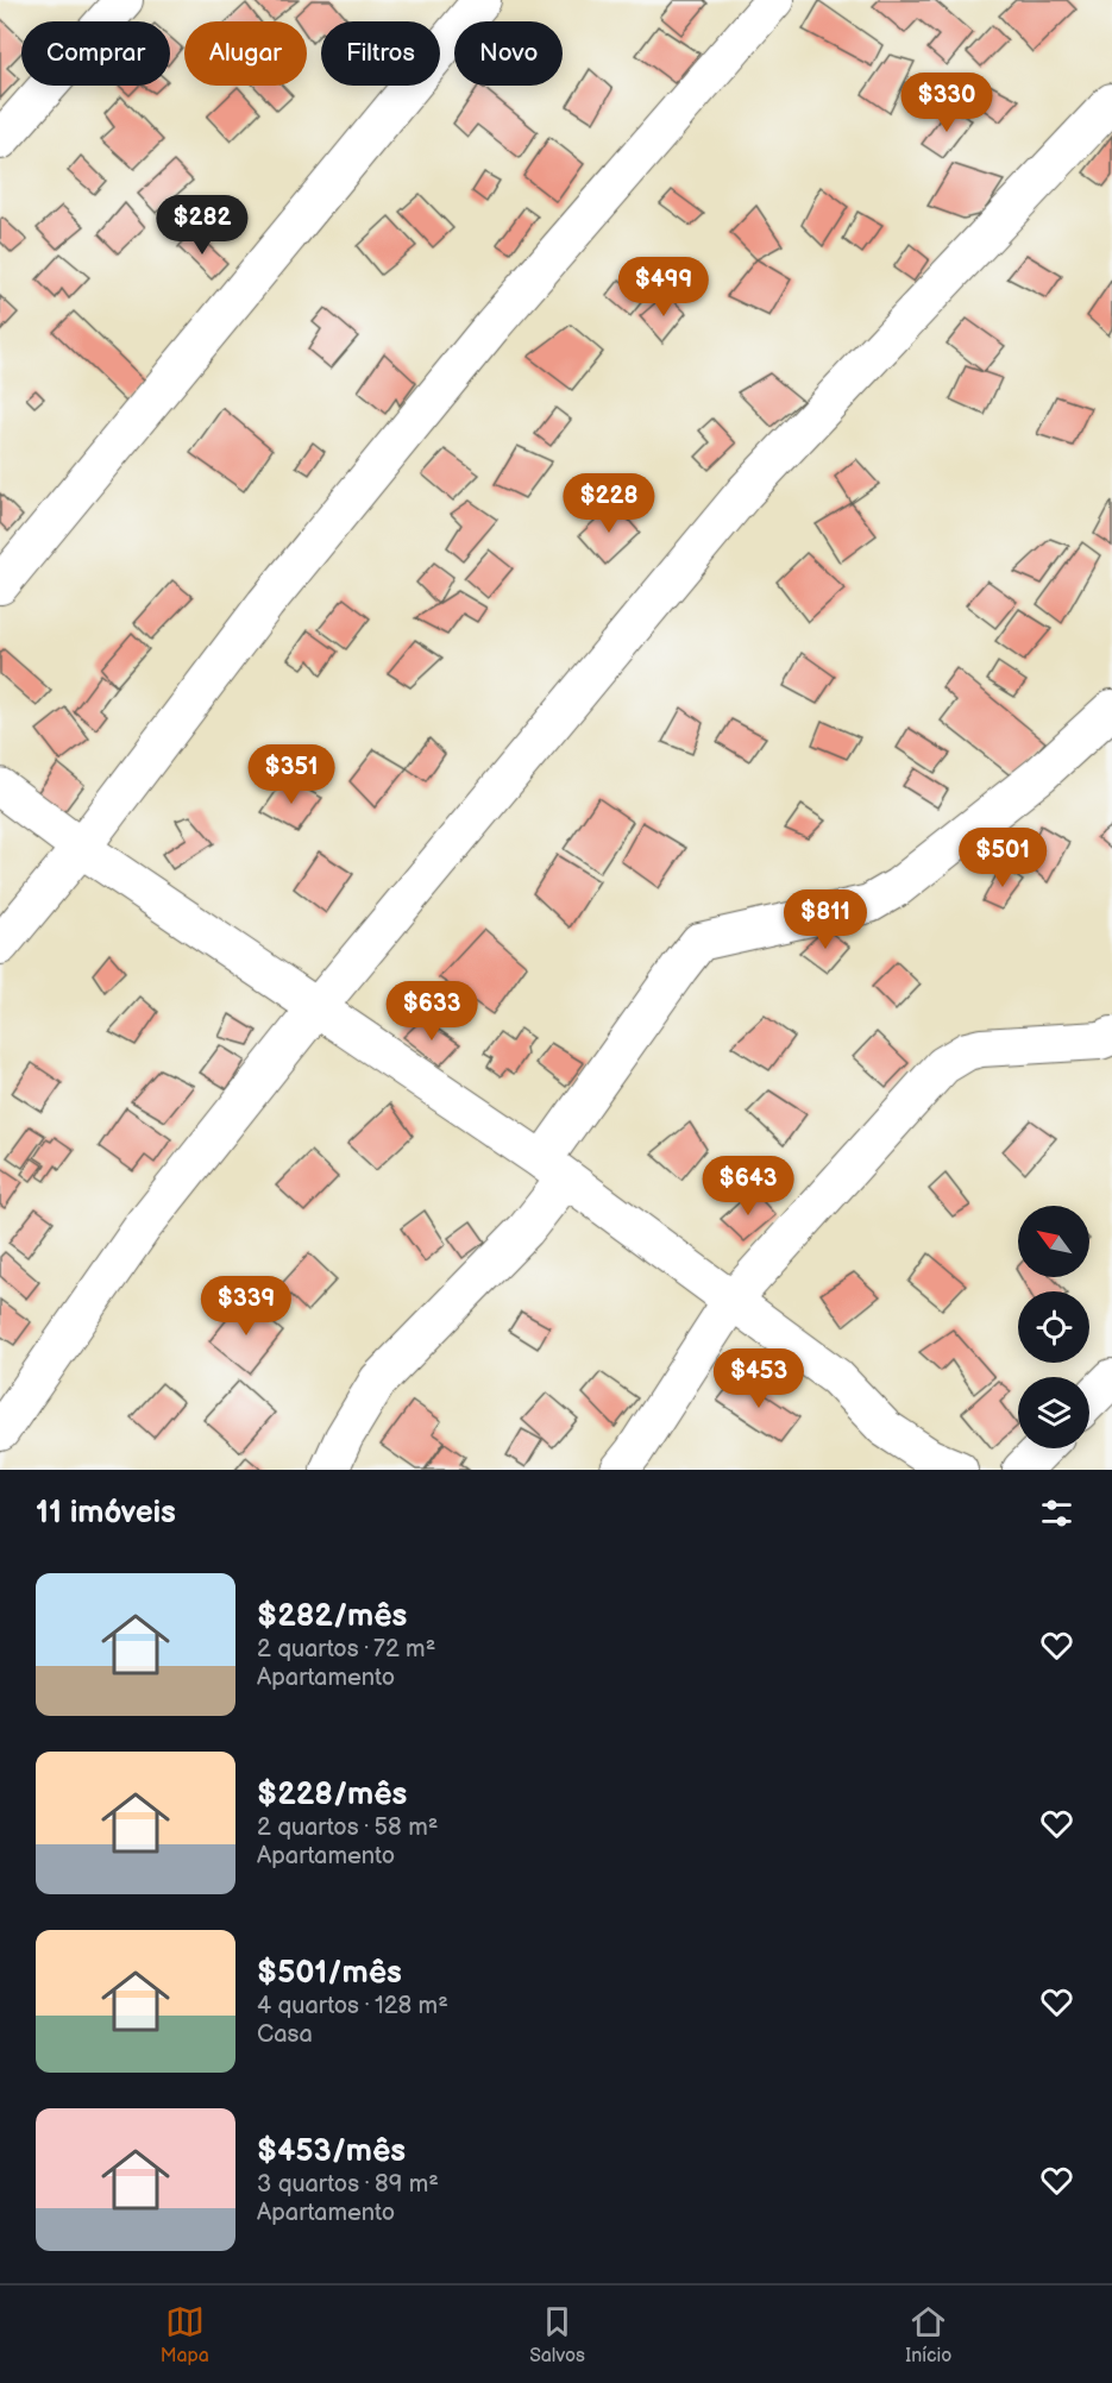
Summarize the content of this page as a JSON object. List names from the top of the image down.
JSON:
{
  "north": "top left",
  "page": {
    "chip": [
      "Comprar",
      "Alugar",
      "Filtros",
      "Novo"
    ],
    "price": [
      "$330",
      "$282",
      "$499",
      "$228",
      "$351",
      "$501",
      "$811",
      "$633",
      "$643",
      "$339",
      "$453"
    ],
    "heading": "11 imóveis",
    "list": [
      {
        "name": "$282/mês",
        "note": "2 quartos · 72 m² · Apartamento"
      },
      {
        "name": "$228/mês",
        "note": "2 quartos · 58 m² · Apartamento"
      },
      {
        "name": "$501/mês",
        "note": "4 quartos · 128 m² · Casa"
      },
      {
        "name": "$453/mês",
        "note": "3 quartos · 89 m² · Apartamento"
      }
    ],
    "tabs": ["Mapa", "Salvos", "Início"]
  }
}
